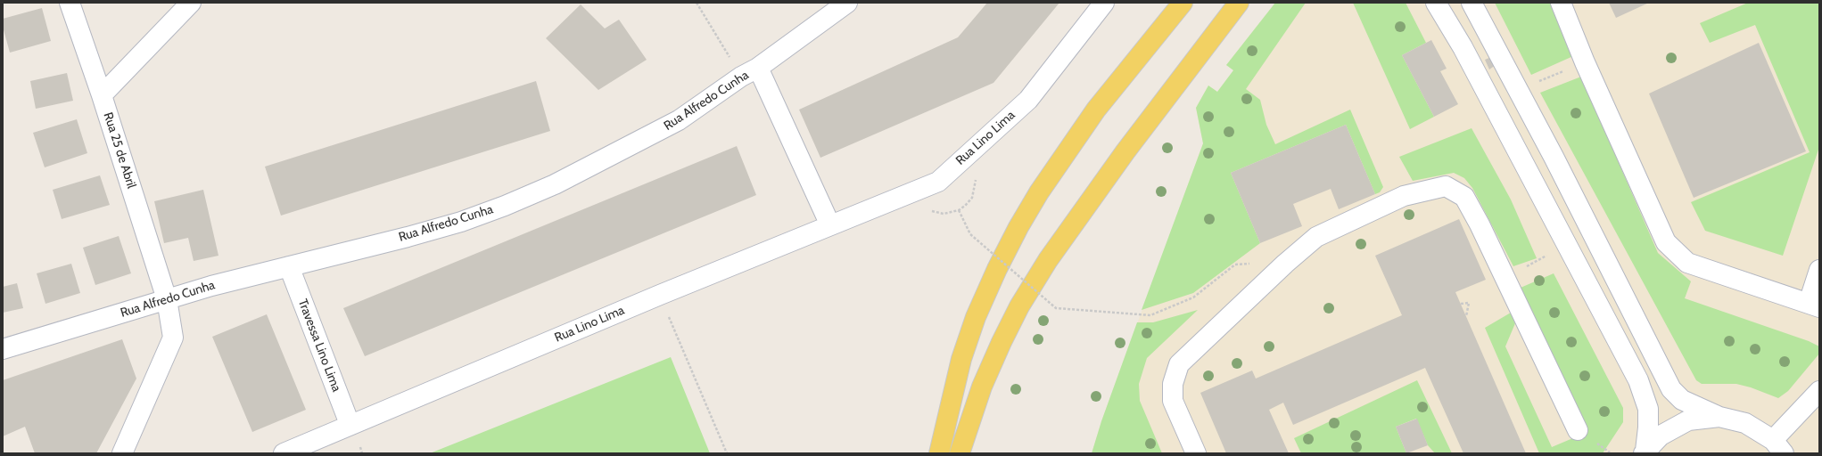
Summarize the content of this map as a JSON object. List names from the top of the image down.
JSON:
{
  "streets": {
    "street": [
      "Rua Alfredo Cunha",
      "Rua Lino Lima",
      "Rua 25 de Abril",
      "Travessa Lino Lima"
    ]
  },
  "crossings": [
    ["Rua Alfredo Cunha", "Rua 25 de Abril"],
    ["Rua Alfredo Cunha", "Travessa Lino Lima"],
    ["Rua Lino Lima", "Travessa Lino Lima"]
  ]
}
